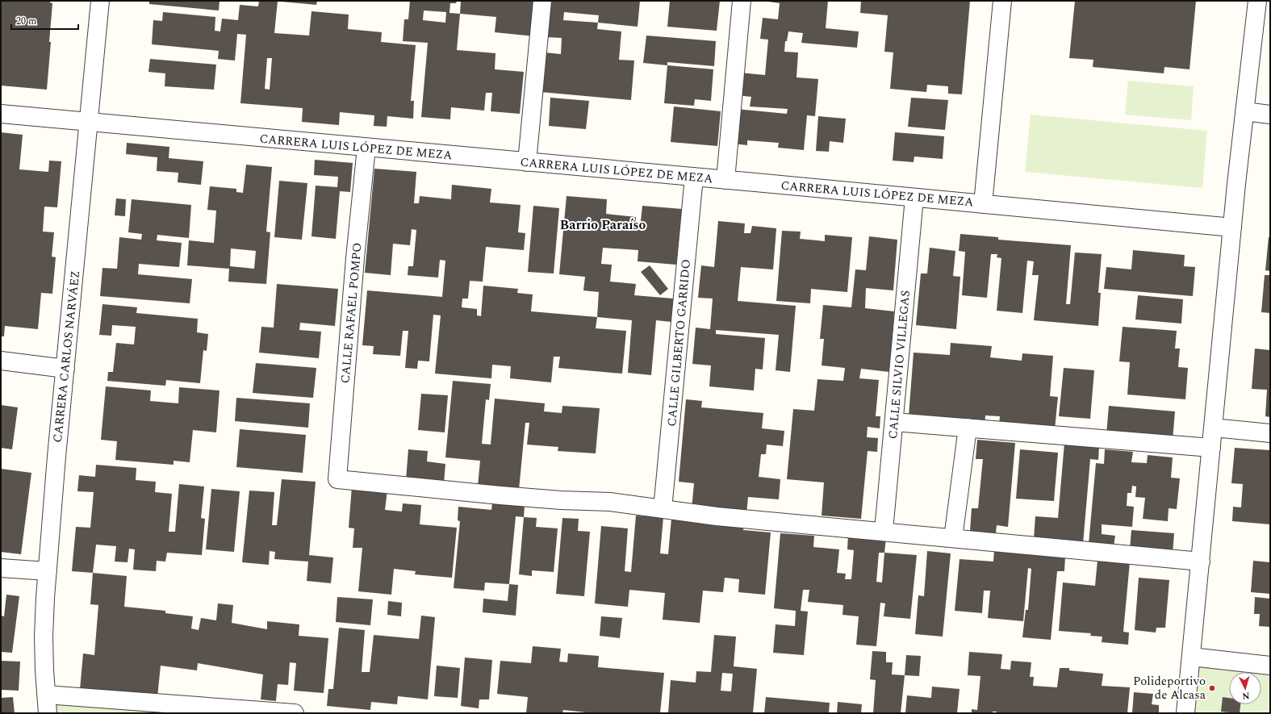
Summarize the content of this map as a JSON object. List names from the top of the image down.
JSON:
{
  "streets": {
    "street": [
      "CARRERA LUIS LÓPEZ DE MEZA",
      "CALLE RAFAEL POMPO",
      "CALLE GILBERTO GARRIDO",
      "CARRERA CARLOS NARVÁEZ",
      "CALLE SILVIO VILLEGAS"
    ]
  },
  "crossings": [
    ["CARRERA LUIS LÓPEZ DE MEZA", "CALLE RAFAEL POMPO"],
    ["CARRERA LUIS LÓPEZ DE MEZA", "CALLE GILBERTO GARRIDO"],
    ["CARRERA LUIS LÓPEZ DE MEZA", "CARRERA CARLOS NARVÁEZ"],
    ["CARRERA LUIS LÓPEZ DE MEZA", "CALLE SILVIO VILLEGAS"],
    ["CALLE RAFAEL POMPO", "CALLE GILBERTO GARRIDO"]
  ],
  "districts": ["Barrio Paraíso"],
  "places": ["Polideportivo de Alcasa"],
  "scale_bar": "20 m",
  "north": "bottom"
}
